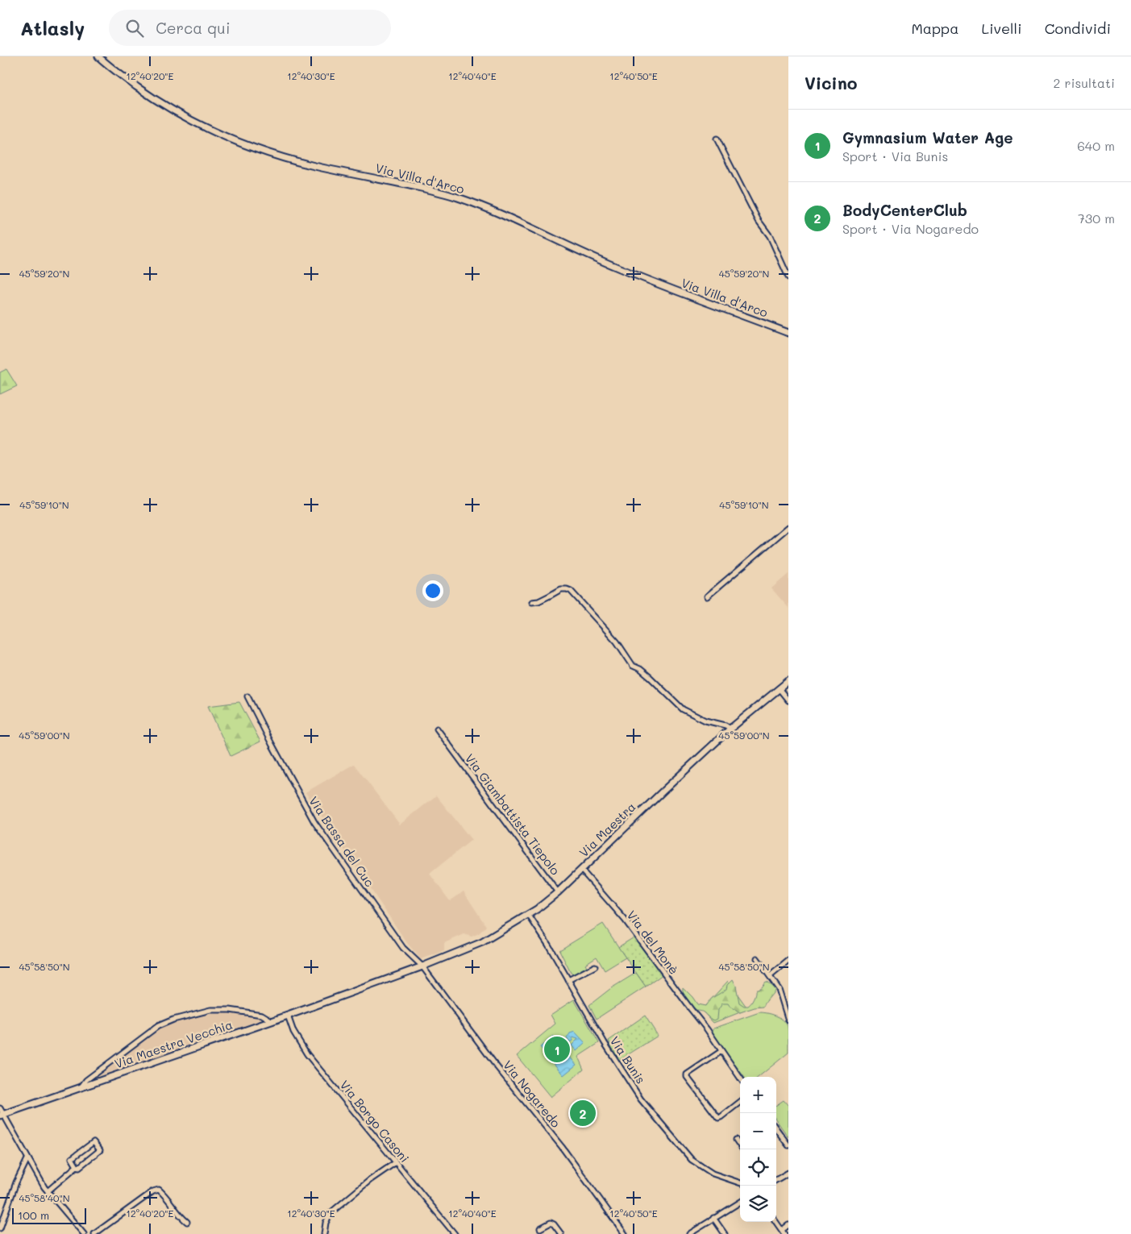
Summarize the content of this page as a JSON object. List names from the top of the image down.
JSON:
{
  "streets": {
    "main road": ["Via Villa d'Arco", "Via Maestra", "Via Maestra Vecchia"],
    "street": [
      "Via Giambattista Tiepolo",
      "Via Bassa del Cuc",
      "Via del Monè",
      "Via Bunis",
      "Via Nogaredo",
      "Via Borgo Casoni"
    ]
  },
  "crossings": [
    ["Via Giambattista Tiepolo", "Via Maestra"],
    ["Via Maestra", "Via Bassa del Cuc"],
    ["Via Maestra", "Via del Monè"],
    ["Via Maestra", "Via Maestra Vecchia"],
    ["Via Maestra", "Via Bunis"],
    ["Via Maestra", "Via Nogaredo"],
    ["Via Bassa del Cuc", "Via Maestra Vecchia"],
    ["Via Bassa del Cuc", "Via Nogaredo"],
    ["Via Maestra Vecchia", "Via Nogaredo"],
    ["Via Maestra Vecchia", "Via Borgo Casoni"]
  ],
  "scale_bar": "100 m",
  "page": {
    "header": "Atlasly",
    "search": "Cerca qui",
    "nav": ["Mappa", "Livelli", "Condividi"],
    "heading": ["Vicino", "2 risultati"],
    "list": [
      {
        "mark": "1",
        "name": "Gymnasium Water Age",
        "note": "Sport · Via Bunis",
        "value": "640 m"
      },
      {
        "mark": "2",
        "name": "BodyCenterClub",
        "note": "Sport · Via Nogaredo",
        "value": "730 m"
      }
    ],
    "pins": ["1", "2"],
    "map_buttons": ["+", "−"],
    "scale": "100 m"
  },
  "coordinates": [
    "12°40'20\"E",
    "12°40'30\"E",
    "12°40'40\"E",
    "12°40'50\"E",
    "45°59'20\"N",
    "45°59'10\"N",
    "45°59'00\"N",
    "45°58'50\"N",
    "45°58'40\"N"
  ]
}
